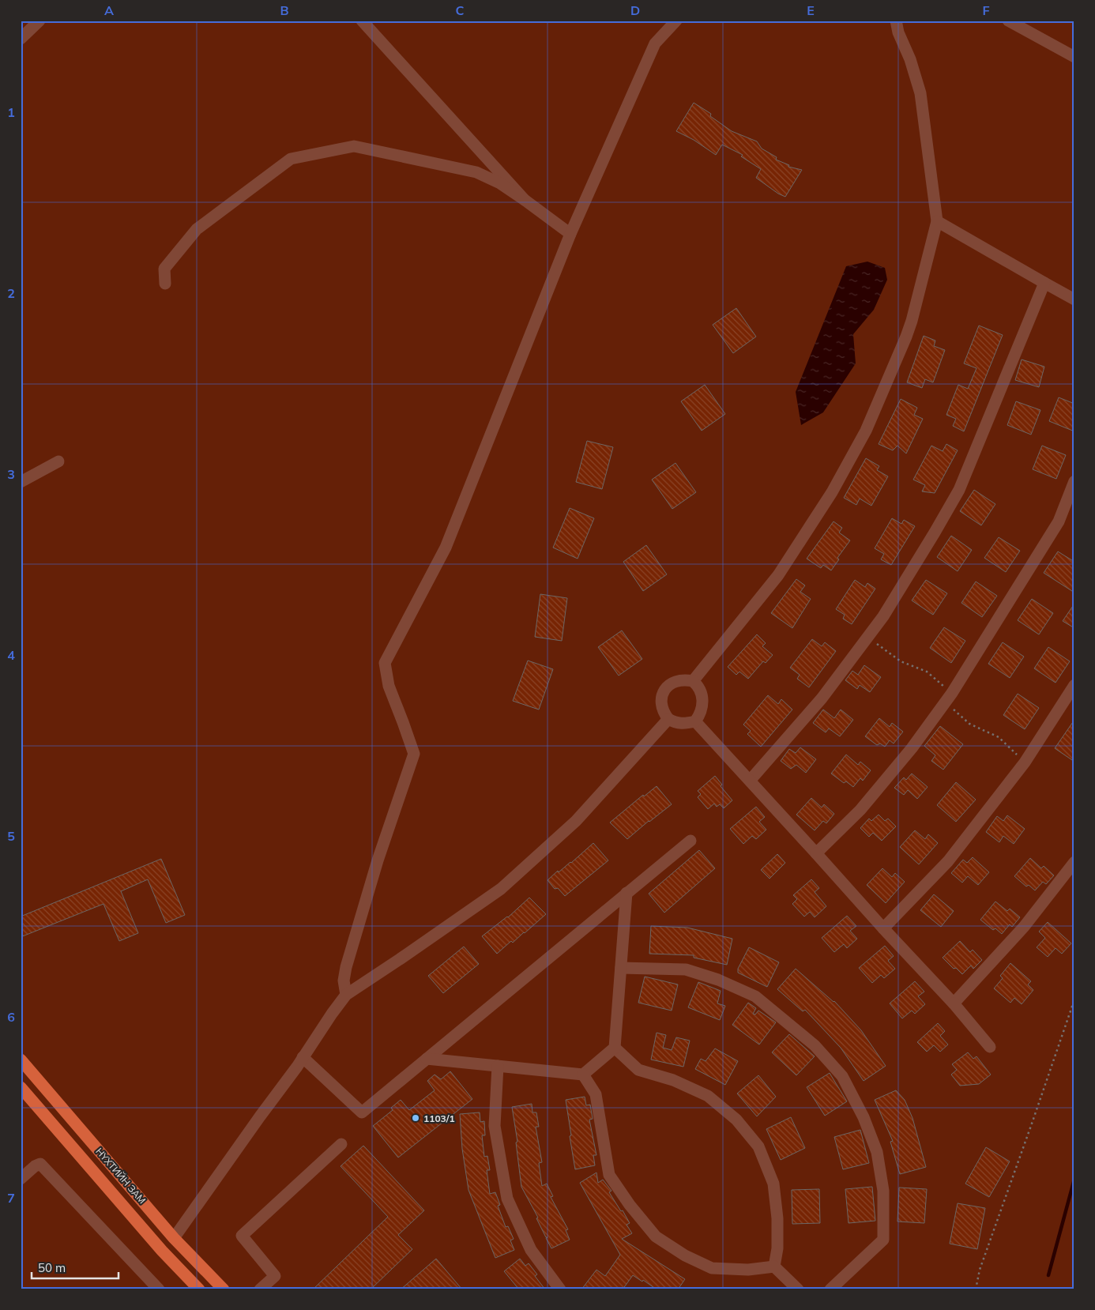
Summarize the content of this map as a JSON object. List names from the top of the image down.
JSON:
{
  "streets": {
    "main road": ["НҮХТИЙН ЗАМ"]
  },
  "places": ["1103/1"],
  "scale_bar": "50 m",
  "grid": {
    "columns": [
      "A",
      "B",
      "C",
      "D",
      "E",
      "F"
    ],
    "rows": [
      "1",
      "2",
      "3",
      "4",
      "5",
      "6",
      "7"
    ]
  }
}
